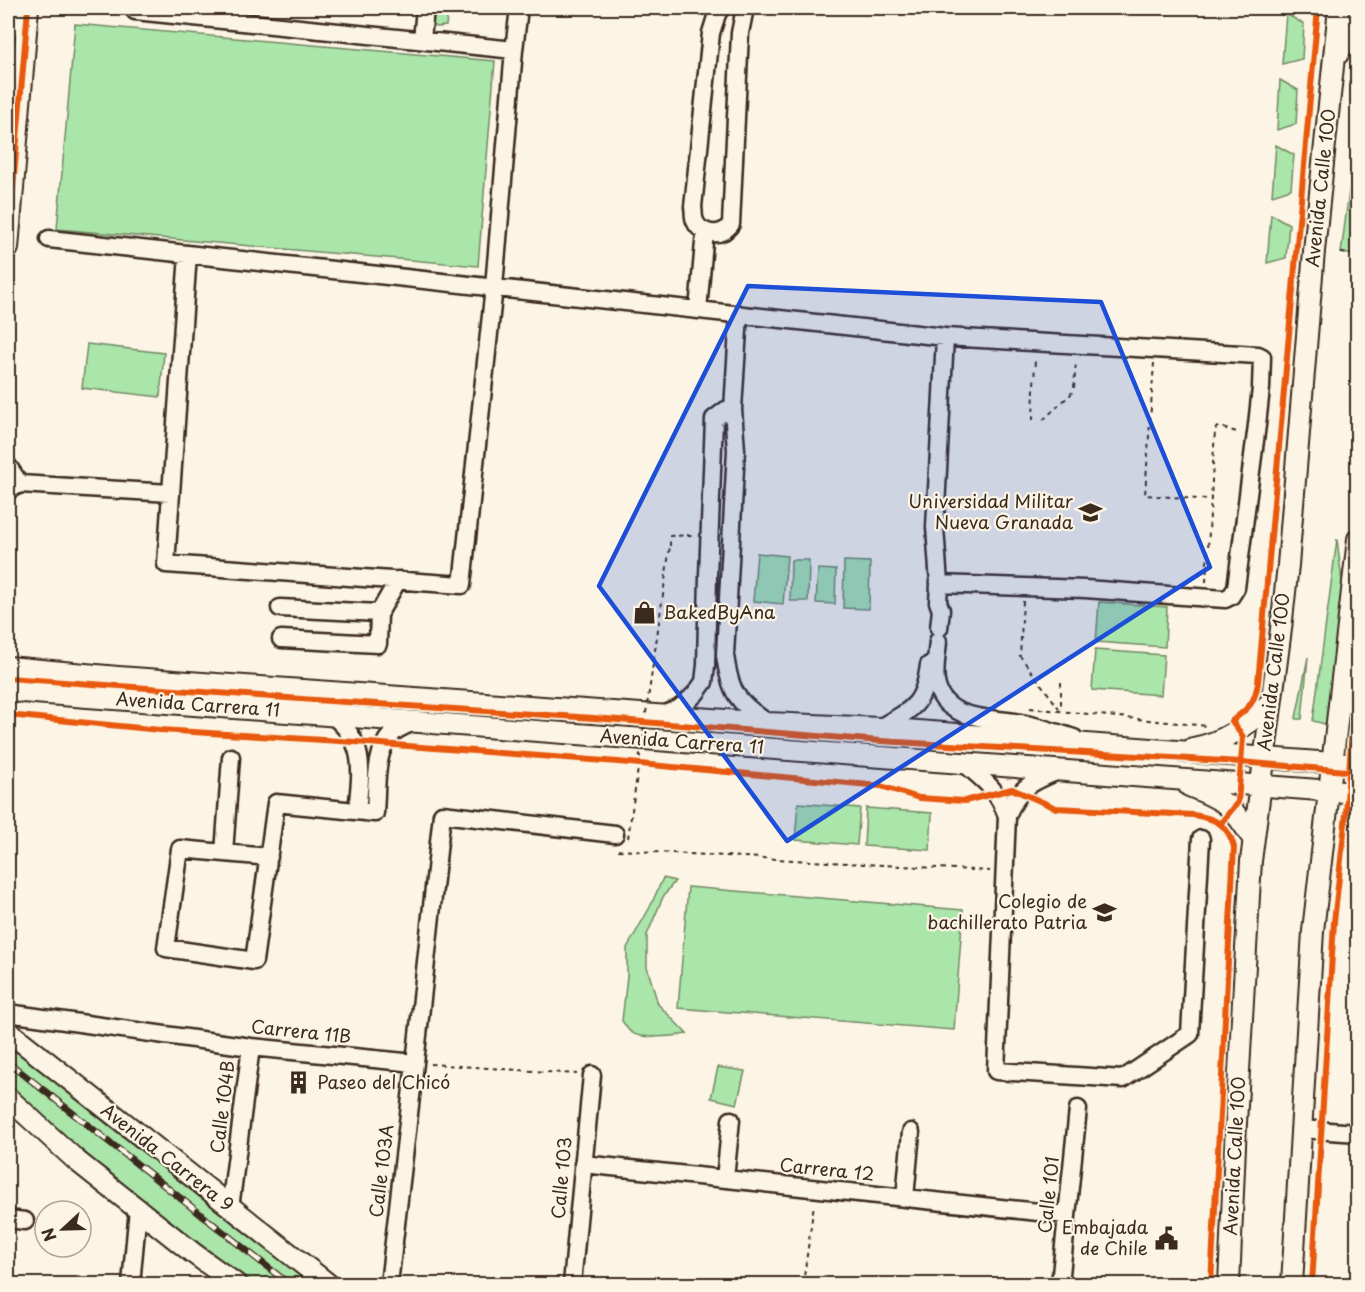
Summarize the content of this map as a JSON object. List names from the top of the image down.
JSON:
{
  "streets": {
    "main road": ["Avenida Calle 100", "Avenida Carrera 11", "Avenida Carrera 9"],
    "street": [
      "Carrera 11B",
      "Calle 104B",
      "Carrera 12",
      "Calle 103A",
      "Calle 103",
      "Calle 101"
    ]
  },
  "crossings": [
    ["Avenida Calle 100", "Avenida Carrera 11"],
    ["Carrera 11B", "Calle 104B"],
    ["Carrera 11B", "Calle 103A"],
    ["Calle 104B", "Avenida Carrera 9"],
    ["Carrera 12", "Calle 103"],
    ["Carrera 12", "Calle 101"]
  ],
  "places": {
    "school or university": ["Universidad Militar Nueva Granada", "Colegio de bachillerato Patria"],
    "shop": ["BakedByAna"],
    "building": ["Paseo del Chicó"],
    "public building": ["Embajada de Chile"]
  },
  "north": "left"
}
